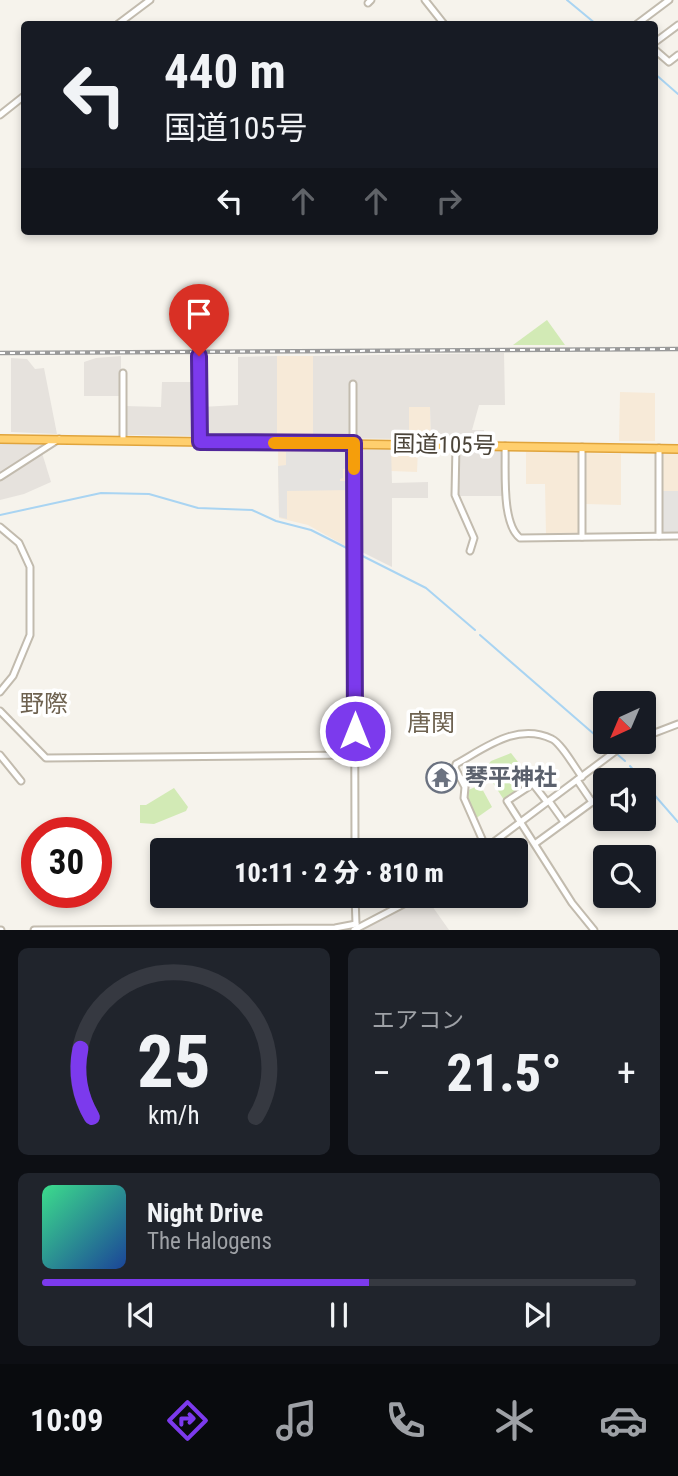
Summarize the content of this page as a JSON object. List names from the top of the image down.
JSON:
{
  "streets": {
    "highway": ["国道105号"]
  },
  "districts": ["野際", "唐関"],
  "places": {
    "temple": ["琴平神社"]
  },
  "north": "bottom left",
  "page": {
    "turn": ["440 m", "国道105号"],
    "limit": "30",
    "trip": "10:11 · 2 分 · 810 m",
    "tile": "エアコン",
    "heat": ["−", "21.5°", "+"],
    "song": ["Night Drive", "The Halogens"],
    "tabs": "10:09",
    "gauge": ["25", "km/h"]
  }
}
